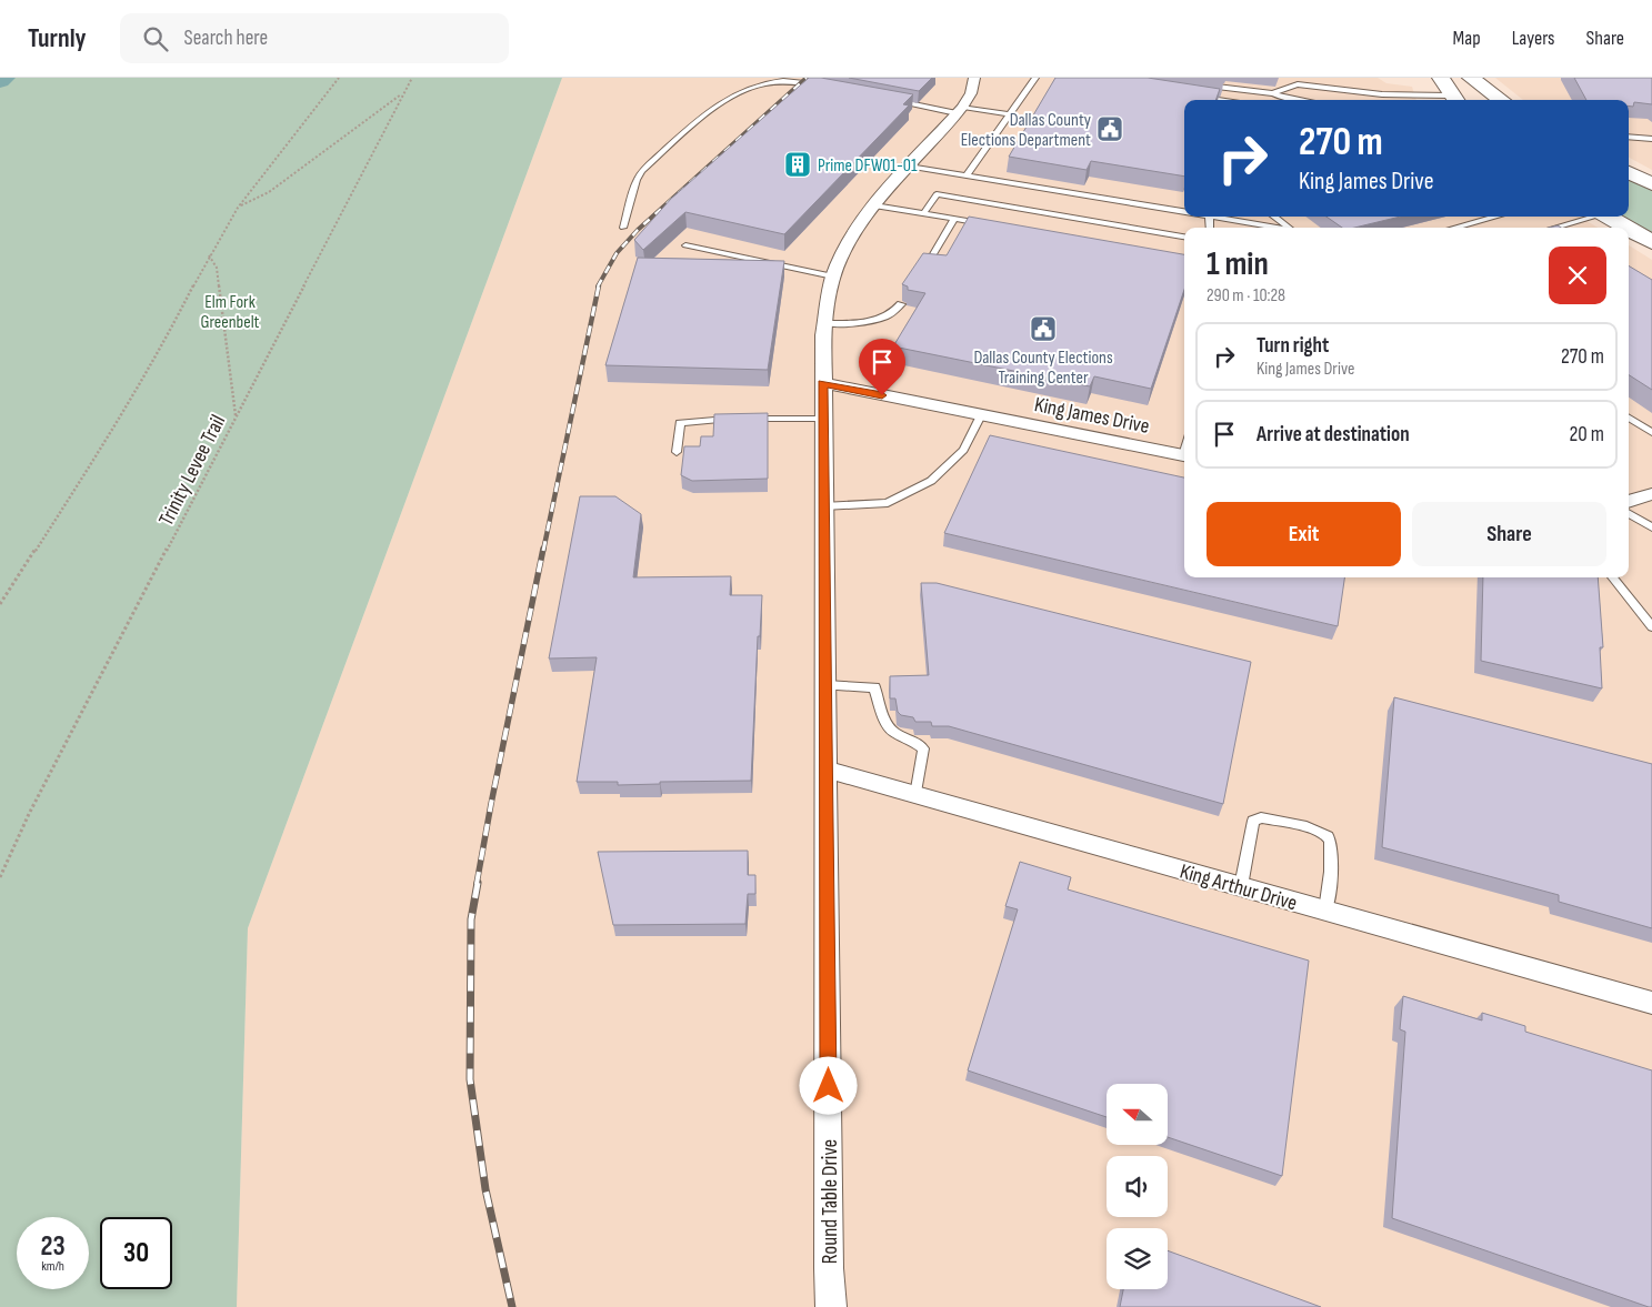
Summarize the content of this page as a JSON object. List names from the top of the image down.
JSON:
{
  "streets": {
    "street": ["King James Drive", "King Arthur Drive", "Round Table Drive"],
    "path": ["Trinity Levee Trail"]
  },
  "crossings": [
    ["King James Drive", "Round Table Drive"],
    ["King Arthur Drive", "Round Table Drive"]
  ],
  "parks": ["Elm Fork Greenbelt"],
  "places": {
    "public building": ["Dallas County Elections Department", "Dallas County Elections Training Center"],
    "building": ["Prime DFW01-01"]
  },
  "north": "left",
  "page": {
    "header": "Turnly",
    "search": "Search here",
    "nav": ["Map", "Layers", "Share"],
    "turn": ["270 m", "King James Drive"],
    "heading": ["1 min", "290 m · 10:28"],
    "list": [
      {
        "name": "Turn right",
        "note": "King James Drive",
        "value": "270 m"
      },
      {
        "name": "Arrive at destination",
        "value": "20 m"
      }
    ],
    "buttons": ["Exit", "Share"],
    "speed": "23 km/h",
    "limit": "30"
  }
}
